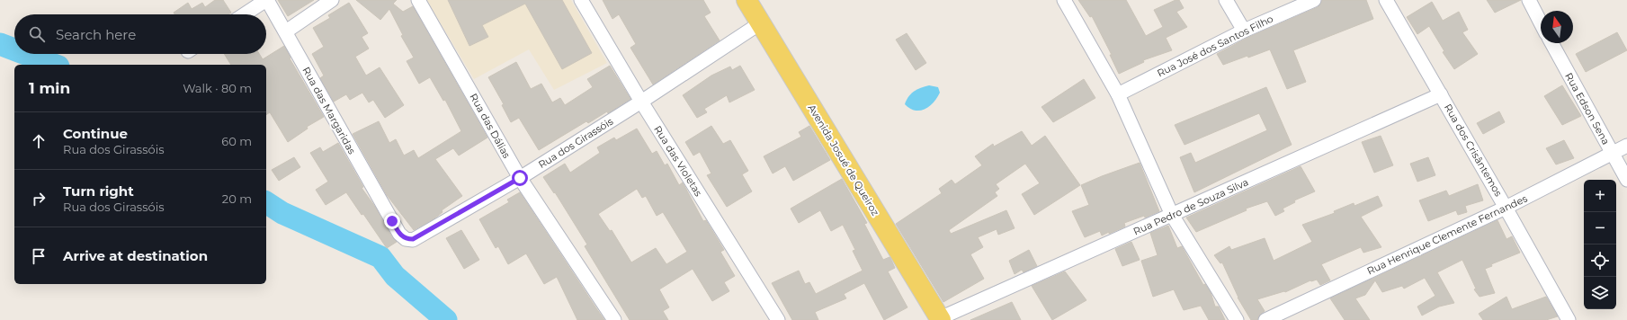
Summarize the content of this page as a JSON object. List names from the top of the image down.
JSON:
{
  "streets": {
    "main road": ["Avenida Josué de Queiroz"],
    "street": [
      "Rua José dos Santos Filho",
      "Rua Edson Sena",
      "Rua das Margaridas",
      "Rua das Dálias",
      "Rua dos Girassóis",
      "Rua dos Crisântemos",
      "Rua das Violetas",
      "Rua Pedro de Souza Silva",
      "Rua Henrique Clemente Fernandes"
    ]
  },
  "crossings": [
    ["Rua Edson Sena", "Rua Henrique Clemente Fernandes"],
    ["Rua das Margaridas", "Rua dos Girassóis"],
    ["Rua das Dálias", "Rua dos Girassóis"],
    ["Rua dos Girassóis", "Avenida Josué de Queiroz"],
    ["Rua dos Girassóis", "Rua das Violetas"],
    ["Rua dos Crisântemos", "Rua Pedro de Souza Silva"],
    ["Rua dos Crisântemos", "Rua Henrique Clemente Fernandes"],
    ["Avenida Josué de Queiroz", "Rua Pedro de Souza Silva"]
  ],
  "north": "top",
  "page": {
    "search": "Search here",
    "heading": ["1 min", "Walk · 80 m"],
    "list": [
      ["Continue", "Rua dos Girassóis", "60 m"],
      ["Turn right", "Rua dos Girassóis", "20 m"],
      "Arrive at destination"
    ],
    "map_buttons": ["+", "−"]
  }
}
